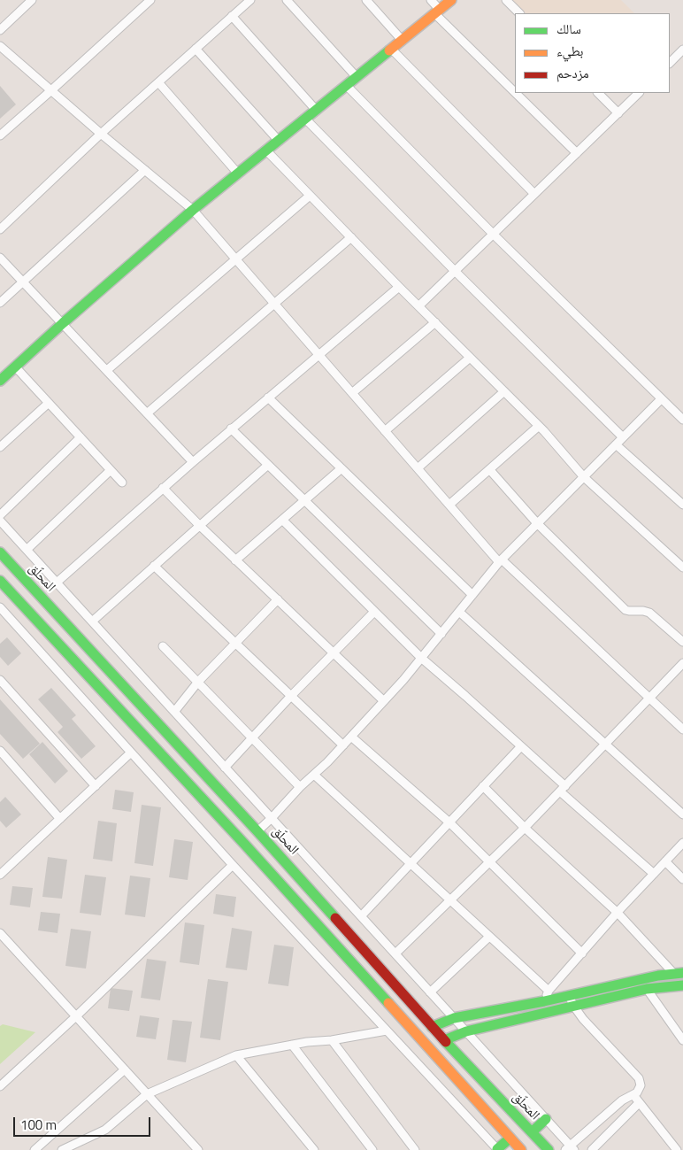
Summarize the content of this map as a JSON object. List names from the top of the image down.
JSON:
{
  "streets": {
    "main road": ["المحلّق"]
  },
  "legend": ["سالك", "بطيء", "مزدحم"],
  "scale_bar": "100 m"
}
